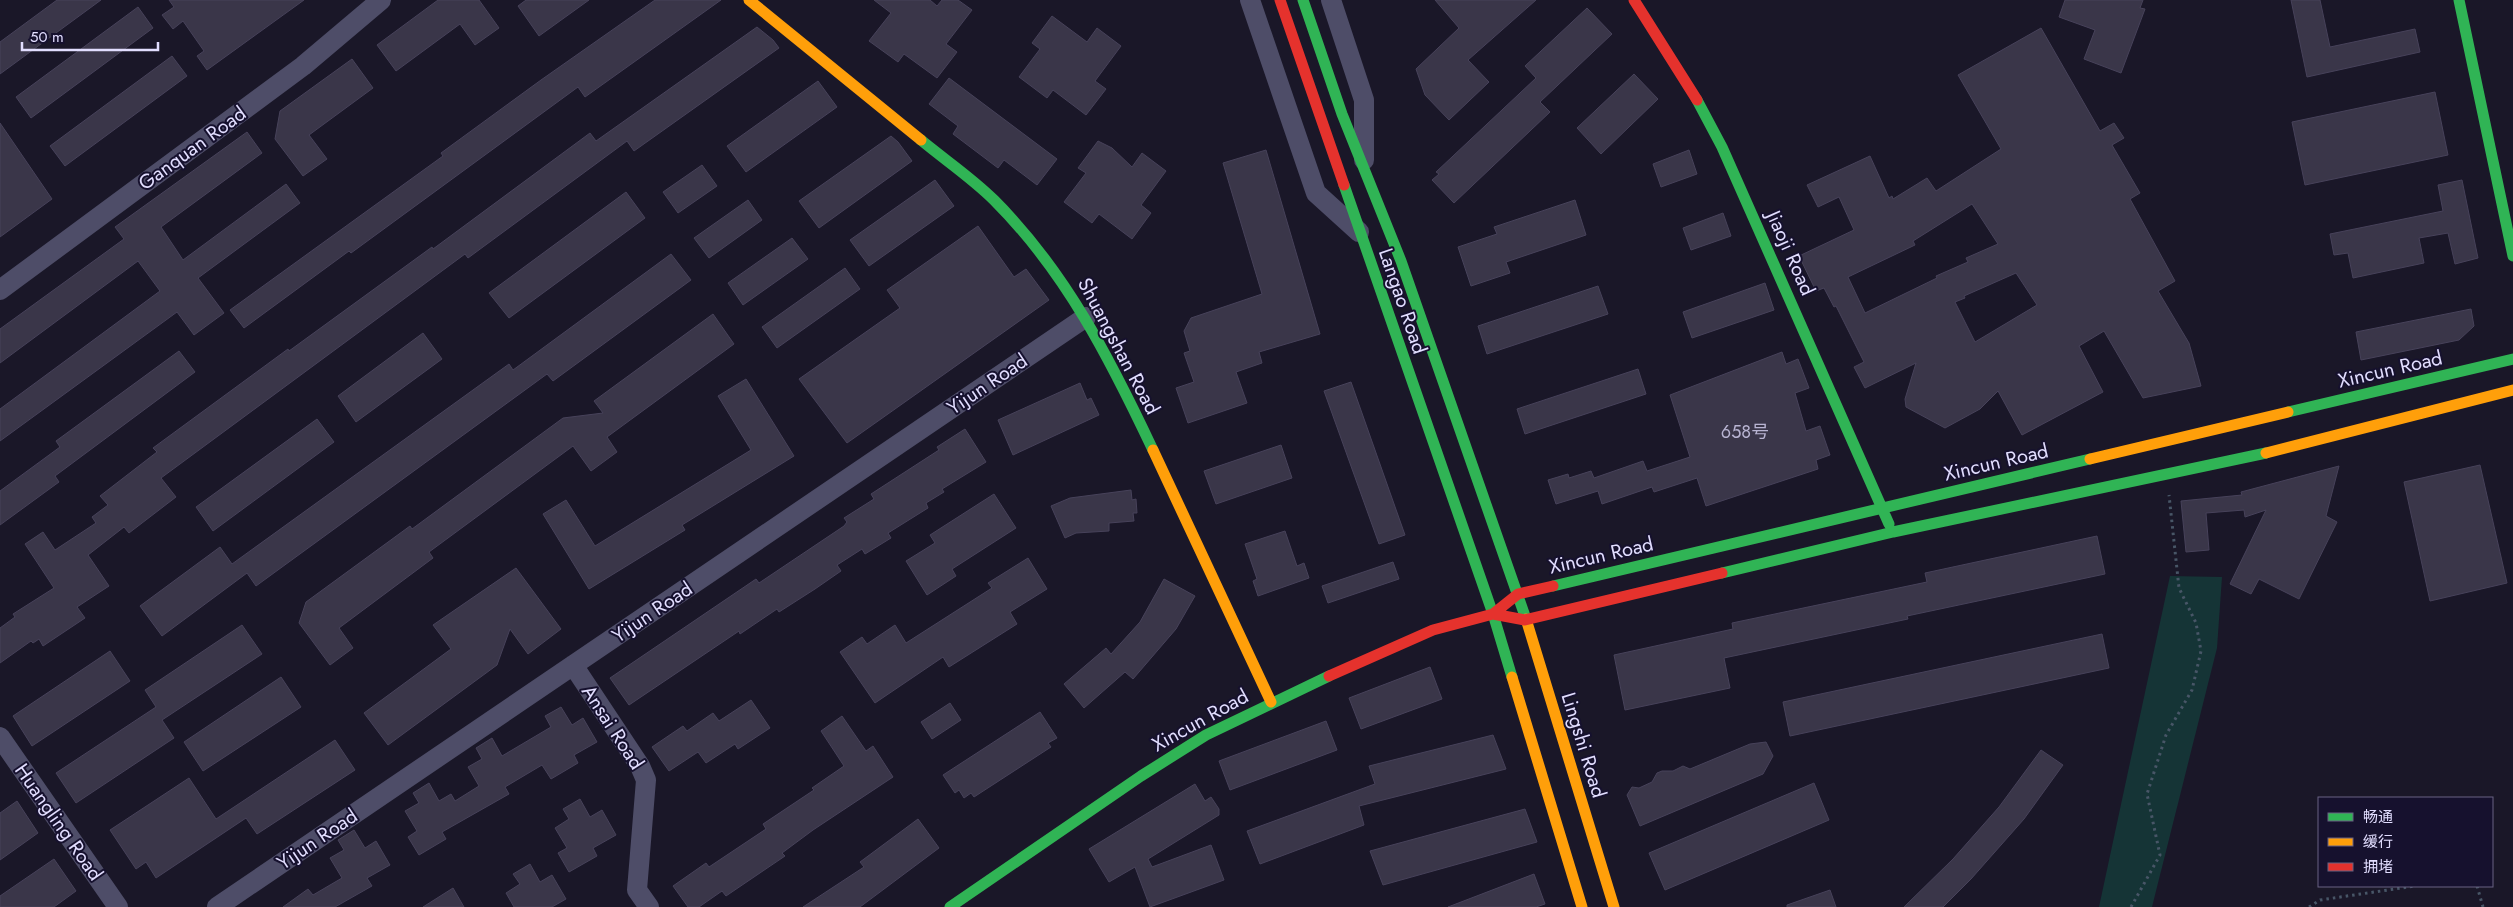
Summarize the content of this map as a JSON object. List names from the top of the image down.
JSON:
{
  "streets": {
    "main road": [
      "Jiaoji Road",
      "Langao Road",
      "Shuangshan Road",
      "Xincun Road",
      "Lingshi Road"
    ],
    "street": [
      "Ganquan Road",
      "Yijun Road",
      "Ansai Road",
      "Huangling Road"
    ]
  },
  "crossings": [
    ["Jiaoji Road", "Xincun Road"],
    ["Langao Road", "Xincun Road"],
    ["Langao Road", "Lingshi Road"],
    ["Shuangshan Road", "Xincun Road"],
    ["Shuangshan Road", "Yijun Road"],
    ["Xincun Road", "Lingshi Road"],
    ["Yijun Road", "Ansai Road"]
  ],
  "house_numbers": ["658号"],
  "legend": ["畅通", "缓行", "拥堵"],
  "scale_bar": "50 m"
}
